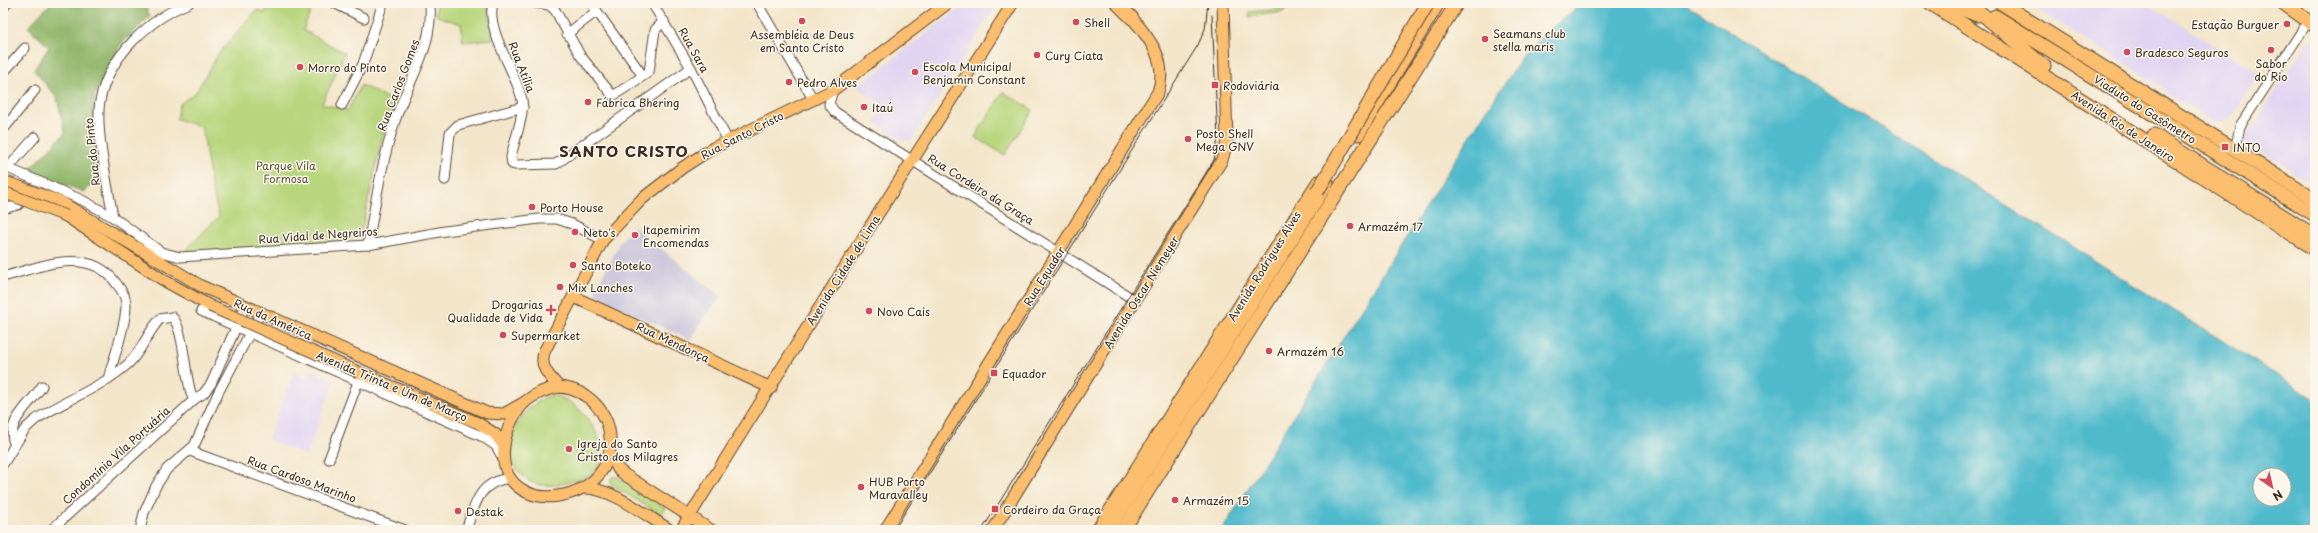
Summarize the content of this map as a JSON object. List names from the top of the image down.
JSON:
{
  "streets": {
    "highway": ["Viaduto do Gasômetro", "Avenida Rio de Janeiro", "Avenida Rodrigues Alves"],
    "main road": [
      "Rua Santo Cristo",
      "Avenida Cidade de Lima",
      "Rua Equador",
      "Avenida Oscar Niemeyer",
      "Rua da América",
      "Rua Mendonça",
      "Avenida Trinta e Um de Março"
    ],
    "street": [
      "Rua Sara",
      "Rua Atília",
      "Rua Carlos Gomes",
      "Rua do Pinto",
      "Rua Cordeiro da Graça",
      "Rua Vidal de Negreiros",
      "Condomínio Vila Portuária",
      "Rua Cardoso Marinho"
    ]
  },
  "crossings": [
    ["Rua Sara", "Rua Atília"],
    ["Rua Sara", "Rua Santo Cristo"],
    ["Rua Carlos Gomes", "Rua Vidal de Negreiros"],
    ["Rua Santo Cristo", "Rua Cordeiro da Graça"],
    ["Rua Santo Cristo", "Rua Vidal de Negreiros"],
    ["Rua Santo Cristo", "Rua da América"],
    ["Rua Santo Cristo", "Rua Mendonça"],
    ["Rua Santo Cristo", "Avenida Trinta e Um de Março"],
    ["Rua do Pinto", "Rua Vidal de Negreiros"],
    ["Rua Cordeiro da Graça", "Avenida Cidade de Lima"],
    ["Rua Cordeiro da Graça", "Rua Equador"],
    ["Rua Cordeiro da Graça", "Avenida Oscar Niemeyer"],
    ["Avenida Cidade de Lima", "Rua Mendonça"],
    ["Rua da América", "Avenida Trinta e Um de Março"],
    ["Rua da América", "Condomínio Vila Portuária"]
  ],
  "districts": ["SANTO CRISTO"],
  "parks": ["Parque Vila Formosa"],
  "places": {
    "other": [
      "Assembléia de Deus em Santo Cristo",
      "Shell",
      "Estação Burguer",
      "Seamans club stella maris",
      "Sabor do Rio",
      "Bradesco Seguros",
      "Cury Ciata",
      "Morro do Pinto",
      "Escola Municipal Benjamin Constant",
      "Pedro Alves",
      "Fábrica Bhering",
      "Itaú",
      "Posto Shell Mega GNV",
      "Porto House",
      "Armazém 17",
      "Neto's",
      "Itapemirim Encomendas",
      "Santo Boteko",
      "Mix Lanches",
      "Novo Cais",
      "Supermarket",
      "Armazém 16",
      "Igreja do Santo Cristo dos Milagres",
      "HUB Porto Maravalley",
      "Armazém 15",
      "Destak"
    ],
    "transit": [
      "Rodoviária",
      "INTO",
      "Equador",
      "Cordeiro da Graça"
    ],
    "health": ["Drogarias Qualidade de Vida"]
  },
  "north": "bottom right"
}
